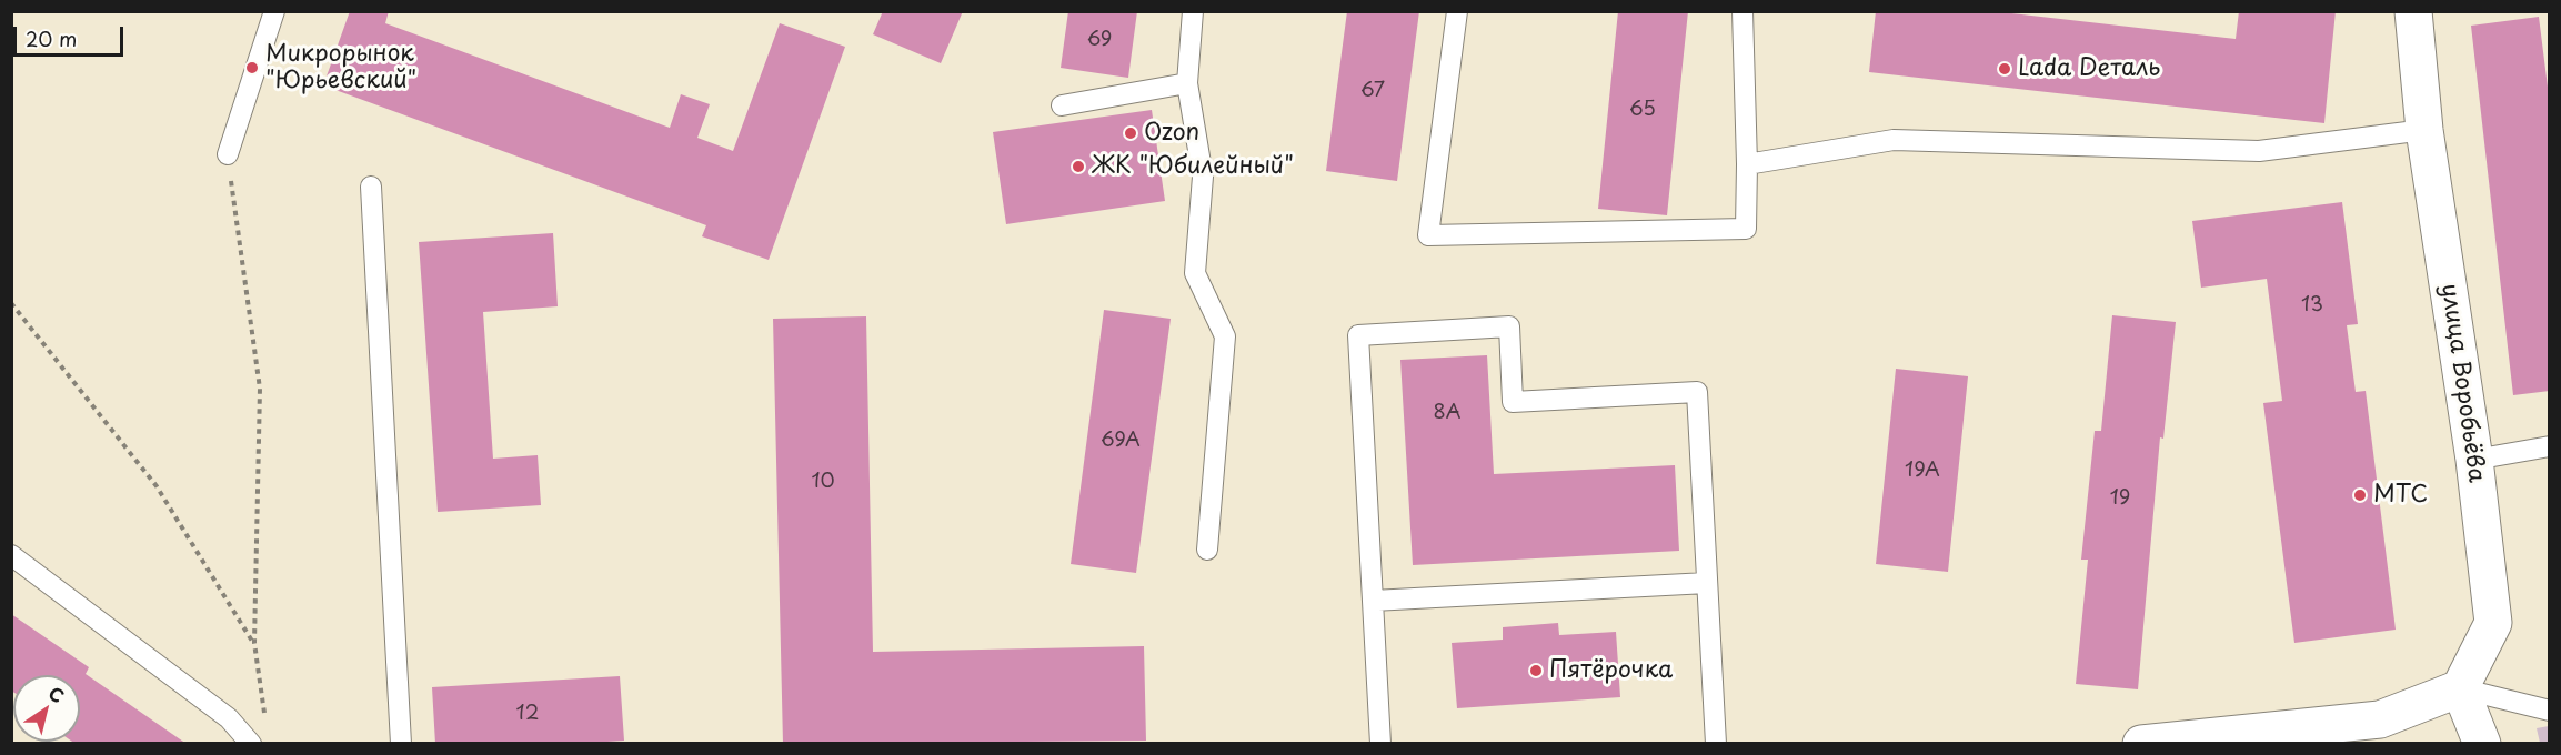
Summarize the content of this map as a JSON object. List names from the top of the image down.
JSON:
{
  "streets": {
    "street": ["улица Воробьёва"]
  },
  "places": [
    "Микрорынок \"Юрьевский\"",
    "Lada Dеталь",
    "Ozon",
    "ЖК \"Юбилейный\"",
    "МТС",
    "Пятёрочка"
  ],
  "house_numbers": [
    "69",
    "67",
    "65",
    "13",
    "8А",
    "69А",
    "19А",
    "10",
    "19",
    "12"
  ],
  "scale_bar": "20 m",
  "north": "top right"
}
